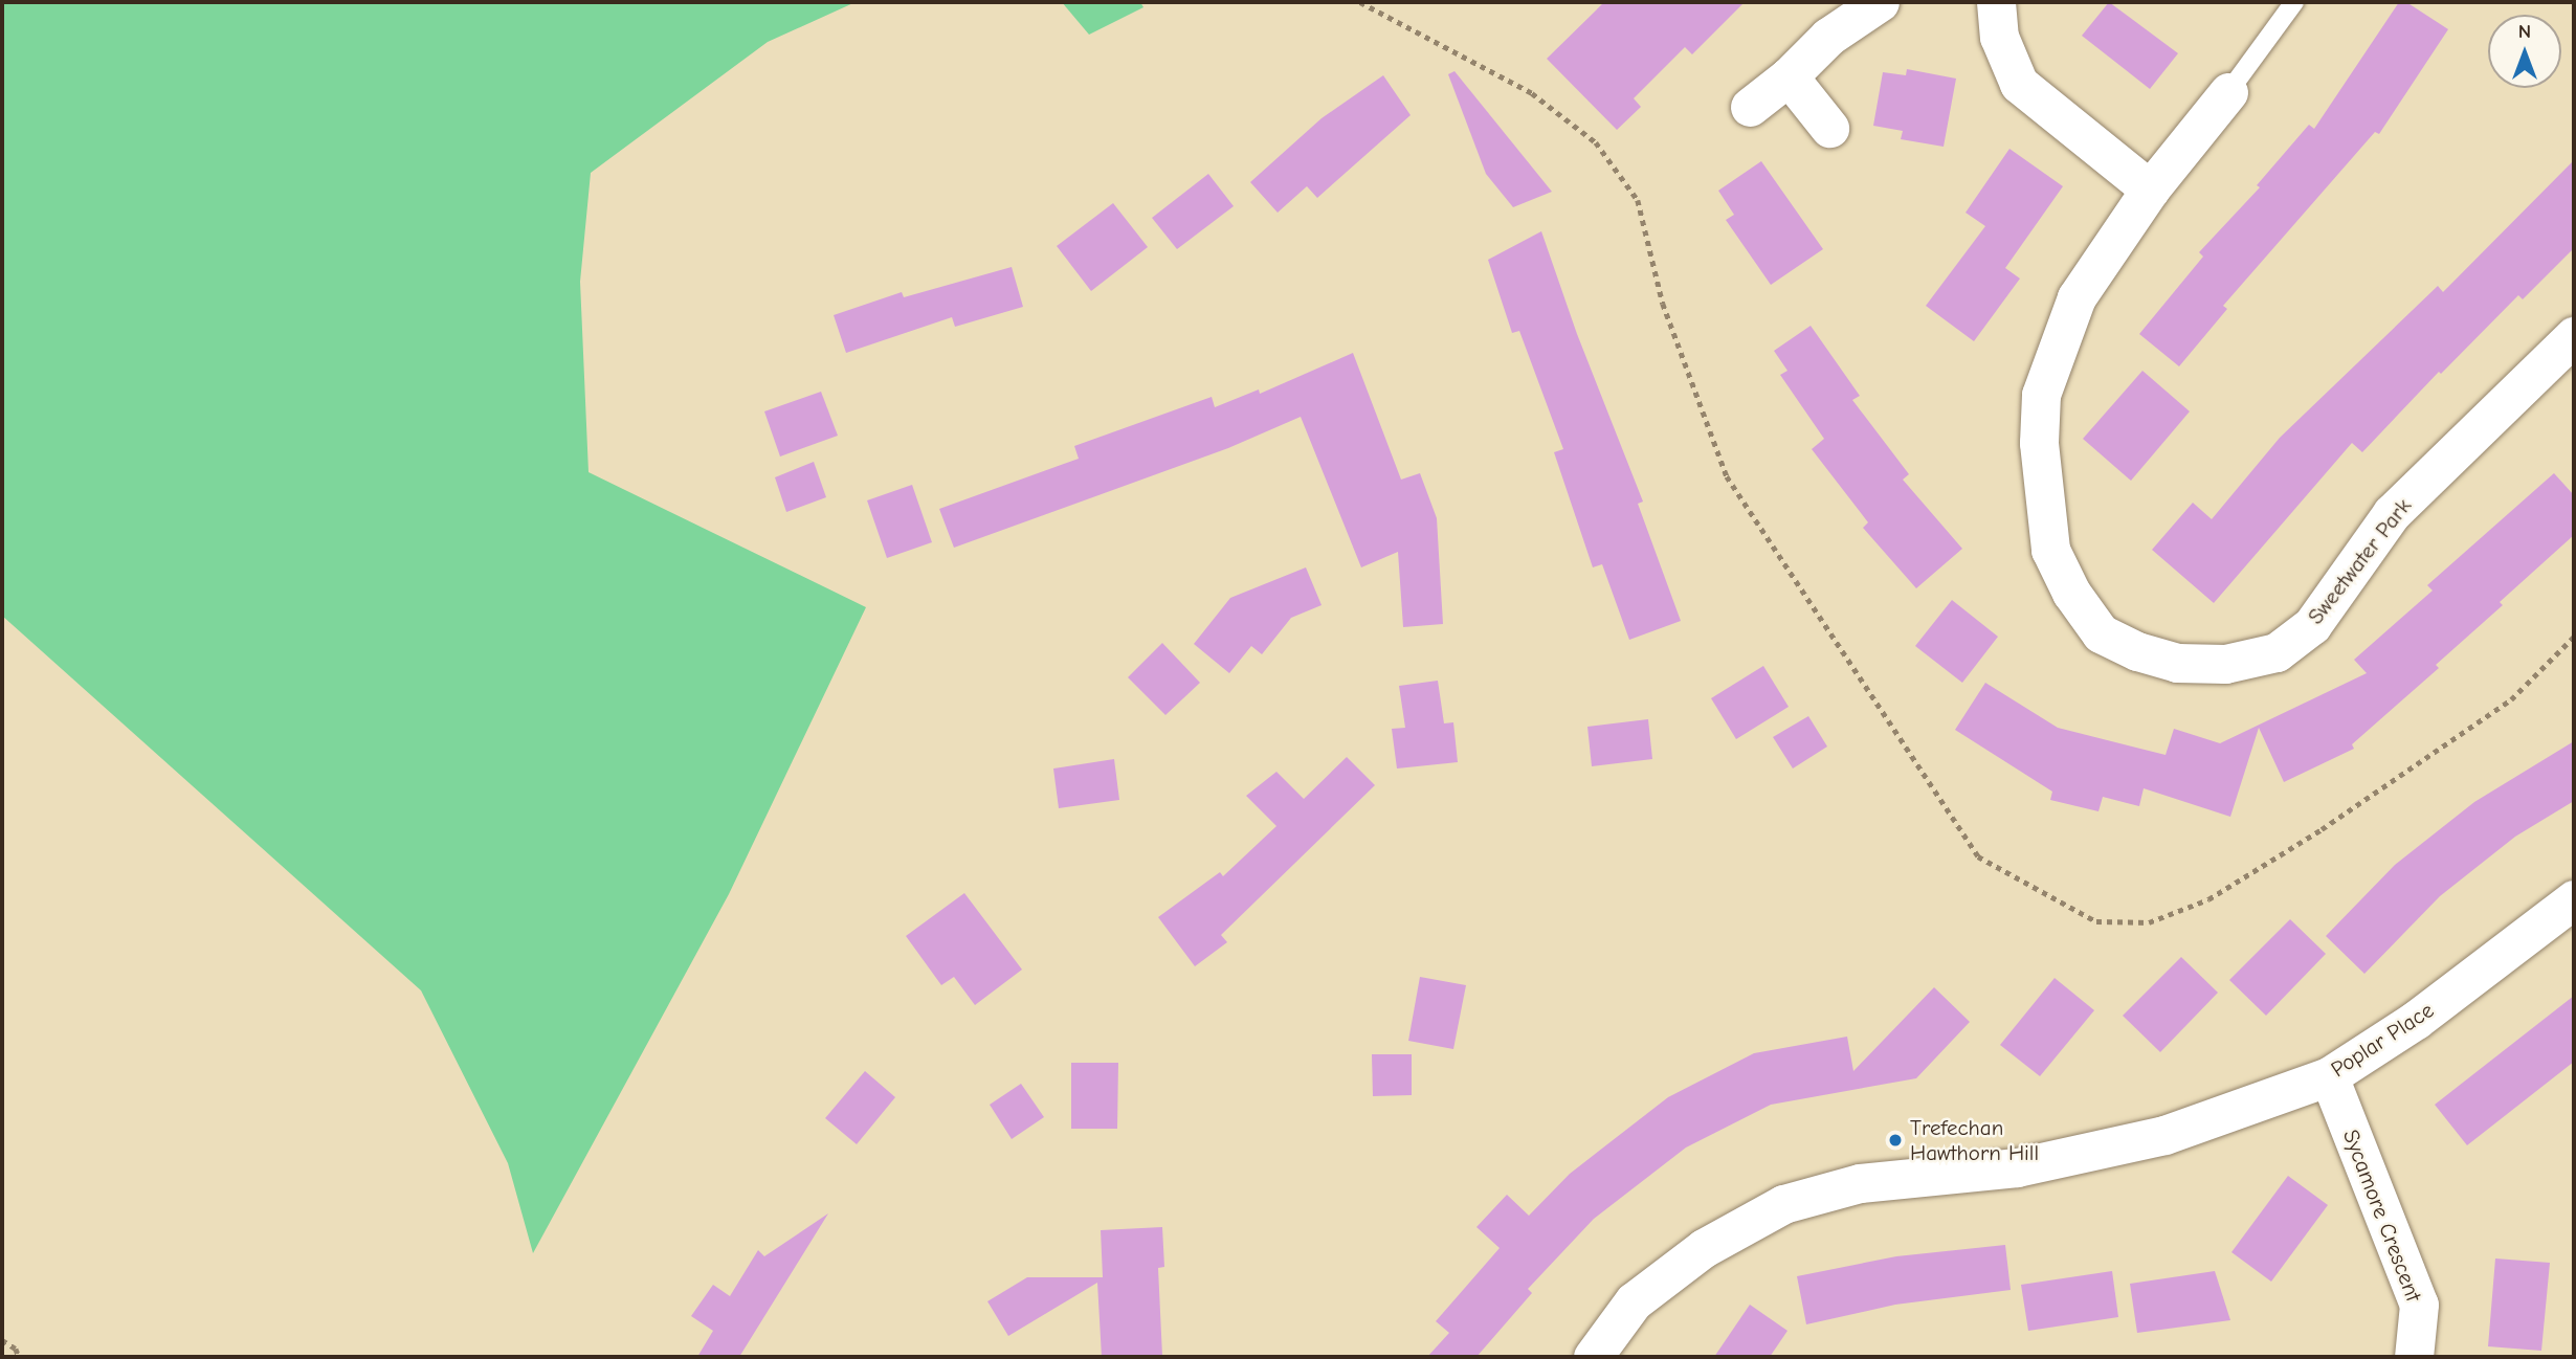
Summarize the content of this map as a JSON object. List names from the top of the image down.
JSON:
{
  "streets": {
    "street": ["Sweetwater Park", "Poplar Place", "Sycamore Crescent"]
  },
  "crossings": [
    ["Poplar Place", "Sycamore Crescent"]
  ],
  "places": ["Trefechan Hawthorn Hill"],
  "north": "top"
}
